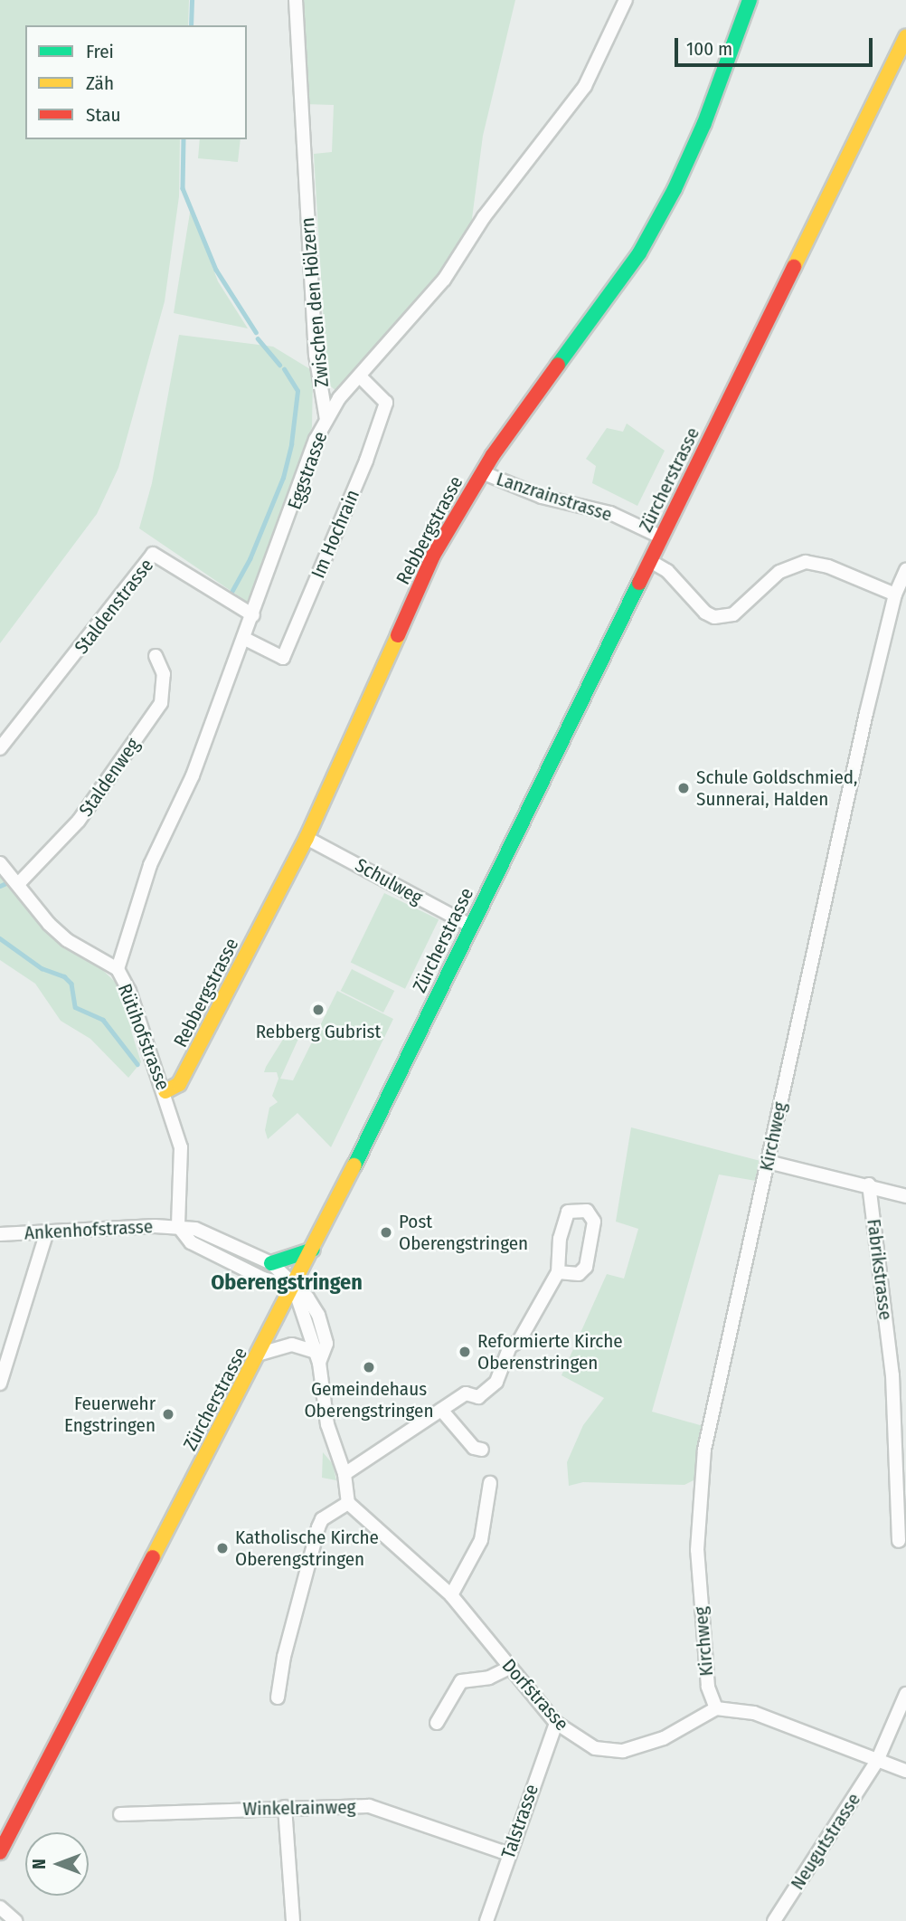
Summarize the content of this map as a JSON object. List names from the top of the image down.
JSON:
{
  "streets": {
    "main road": ["Zürcherstrasse", "Rebbergstrasse"],
    "street": [
      "Zwischen den Hölzern",
      "Eggstrasse",
      "Lanzrainstrasse",
      "Im Hochrain",
      "Staldenstrasse",
      "Staldenweg",
      "Schulweg",
      "Rütihofstrasse",
      "Kirchweg",
      "Ankenhofstrasse",
      "Fabrikstrasse",
      "Dorfstrasse",
      "Winkelrainweg",
      "Talstrasse",
      "Neugutstrasse"
    ]
  },
  "crossings": [
    ["Zwischen den Hölzern", "Eggstrasse"],
    ["Eggstrasse", "Im Hochrain"],
    ["Eggstrasse", "Staldenstrasse"],
    ["Eggstrasse", "Rütihofstrasse"],
    ["Zürcherstrasse", "Lanzrainstrasse"],
    ["Zürcherstrasse", "Schulweg"],
    ["Lanzrainstrasse", "Rebbergstrasse"],
    ["Rebbergstrasse", "Schulweg"],
    ["Rebbergstrasse", "Rütihofstrasse"],
    ["Staldenweg", "Rütihofstrasse"],
    ["Rütihofstrasse", "Ankenhofstrasse"],
    ["Kirchweg", "Dorfstrasse"],
    ["Dorfstrasse", "Talstrasse"],
    ["Winkelrainweg", "Talstrasse"]
  ],
  "districts": ["Oberengstringen"],
  "places": [
    "Schule Goldschmied, Sunnerai, Halden",
    "Rebberg Gubrist",
    "Post Oberengstringen",
    "Reformierte Kirche Oberenstringen",
    "Gemeindehaus Oberengstringen",
    "Feuerwehr Engstringen",
    "Katholische Kirche Oberengstringen"
  ],
  "legend": ["Frei", "Zäh", "Stau"],
  "scale_bar": "100 m",
  "north": "left"
}
